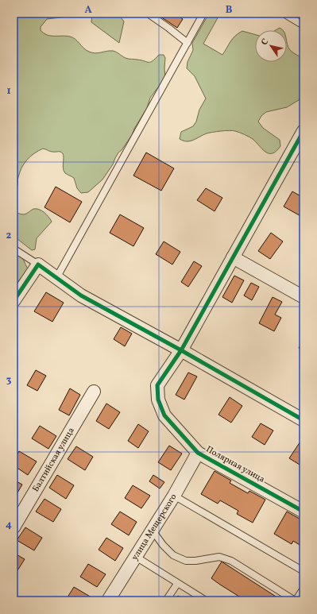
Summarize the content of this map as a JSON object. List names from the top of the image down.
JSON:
{
  "streets": {
    "street": ["Балтийская улица", "Полярная улица", "улица Мещерского"]
  },
  "crossings": [
    ["Полярная улица", "улица Мещерского"]
  ],
  "north": "top left",
  "grid": {
    "columns": ["A", "B"],
    "rows": [
      "1",
      "2",
      "3",
      "4"
    ]
  }
}
